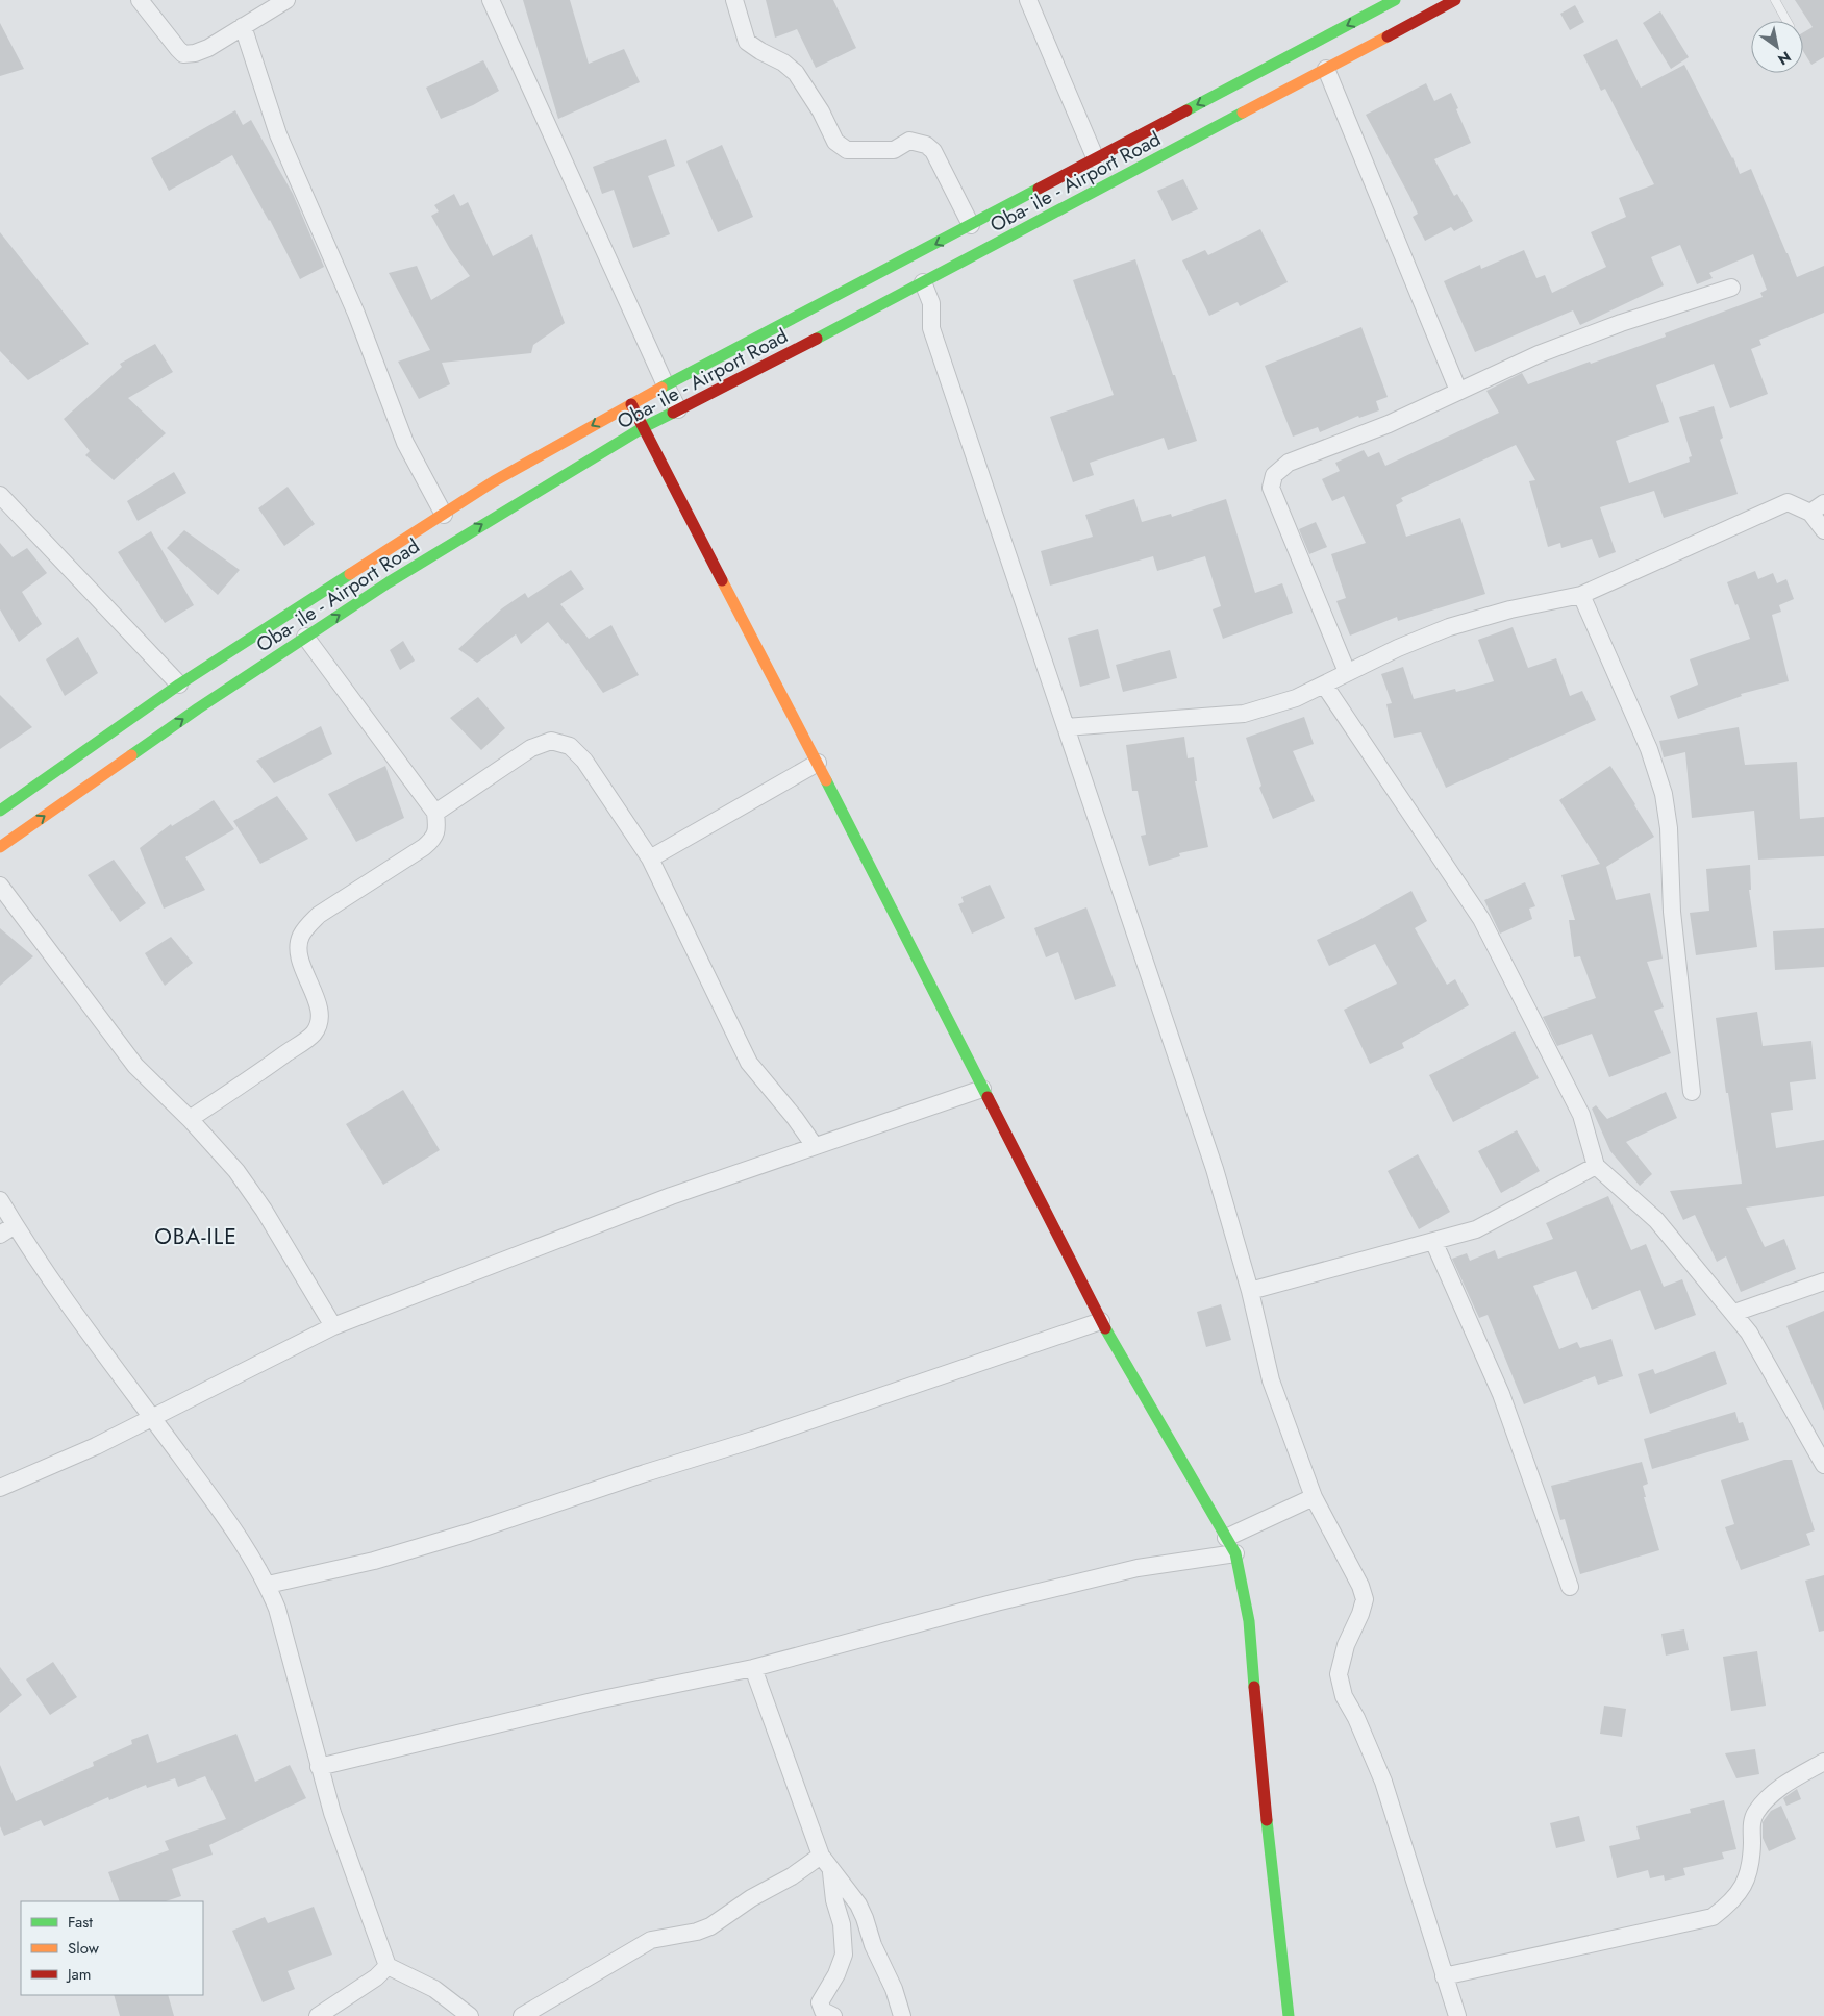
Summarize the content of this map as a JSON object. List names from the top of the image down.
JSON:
{
  "streets": {
    "main road": ["Oba- ile - Airport Road"]
  },
  "districts": ["OBA-ILE"],
  "legend": ["Fast", "Slow", "Jam"],
  "north": "bottom right"
}
